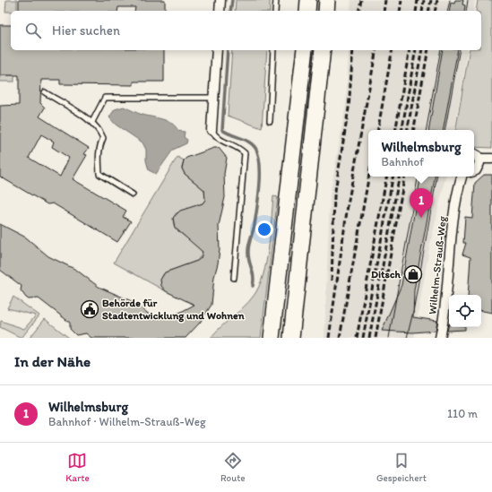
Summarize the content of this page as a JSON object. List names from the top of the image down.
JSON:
{
  "streets": {
    "street": ["Wilhelm-Strauß-Weg"]
  },
  "places": {
    "shop": ["Ditsch"],
    "public building": ["Behörde für Stadtentwicklung und Wohnen"]
  },
  "page": {
    "search": "Hier suchen",
    "popup": ["Wilhelmsburg", "Bahnhof"],
    "pins": "1",
    "heading": "In der Nähe",
    "list": [
      {
        "mark": "1",
        "name": "Wilhelmsburg",
        "note": "Bahnhof · Wilhelm-Strauß-Weg",
        "value": "110 m"
      }
    ],
    "nav": ["Karte", "Route", "Gespeichert"]
  }
}
